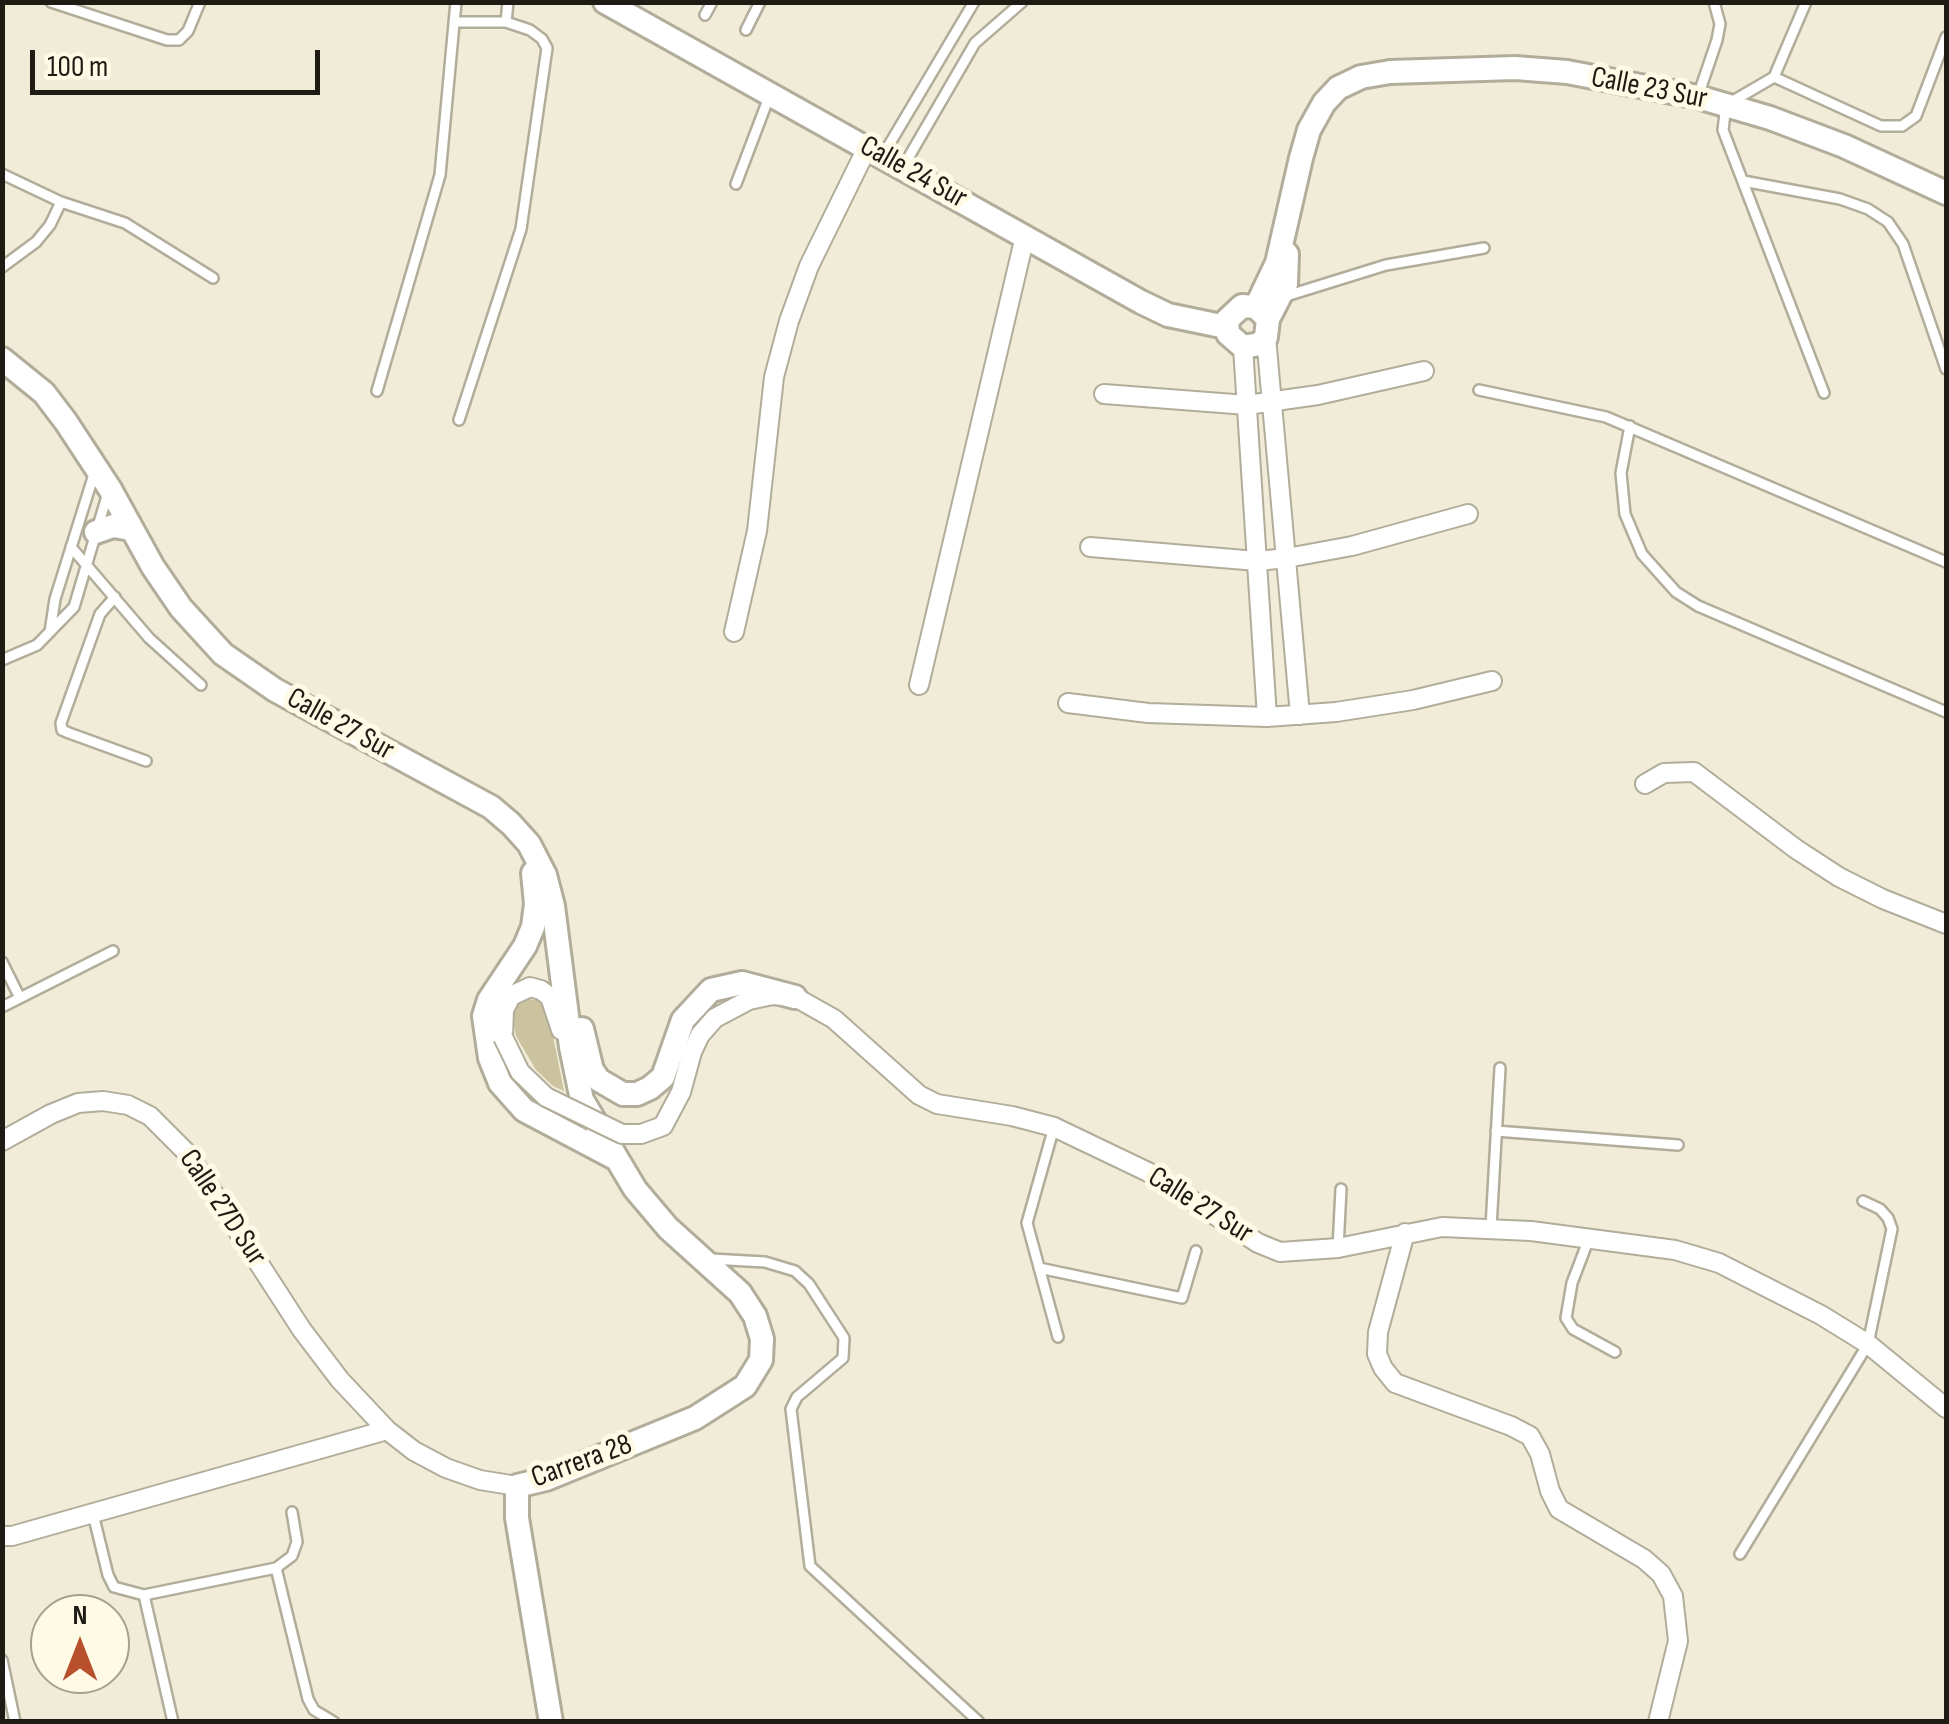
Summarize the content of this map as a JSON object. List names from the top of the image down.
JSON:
{
  "streets": {
    "street": [
      "Calle 23 Sur",
      "Calle 24 Sur",
      "Calle 27 Sur",
      "Calle 27D Sur",
      "Carrera 28"
    ]
  },
  "crossings": [
    ["Calle 27 Sur", "Carrera 28"],
    ["Calle 27D Sur", "Carrera 28"]
  ],
  "scale_bar": "100 m",
  "north": "top"
}
